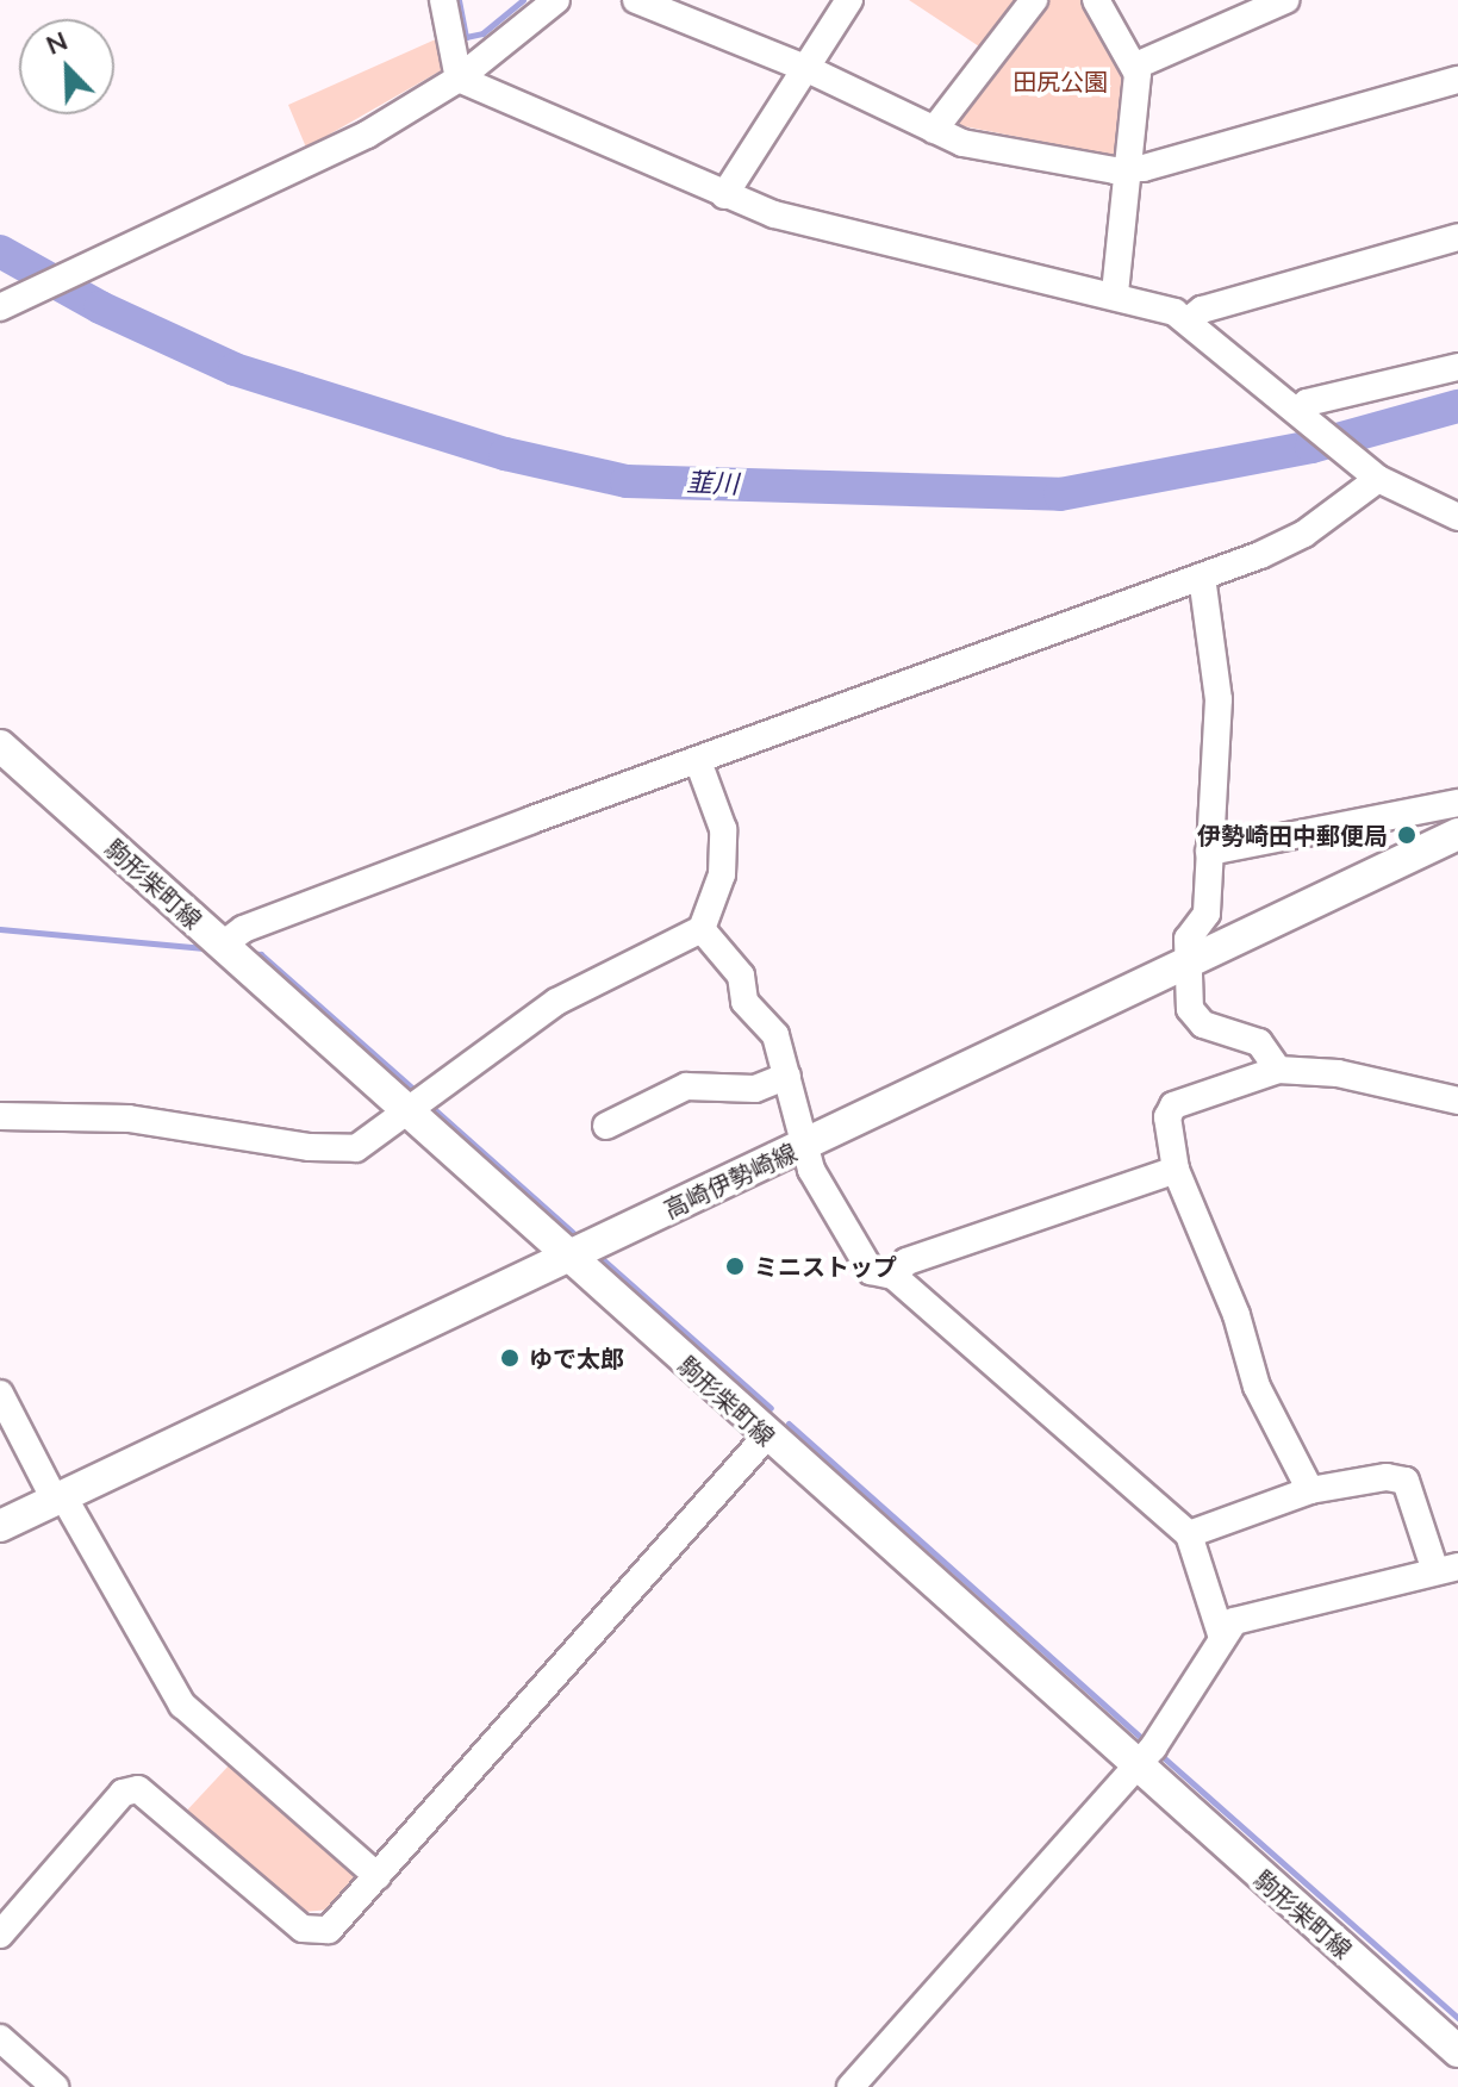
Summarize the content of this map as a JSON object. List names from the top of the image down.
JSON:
{
  "streets": {
    "main road": ["駒形柴町線", "高崎伊勢崎線"]
  },
  "crossings": [
    ["駒形柴町線", "高崎伊勢崎線"]
  ],
  "water": ["韮川"],
  "parks": ["田尻公園"],
  "places": ["伊勢崎田中郵便局", "ミニストップ", "ゆで太郎"],
  "north": "top left"
}
